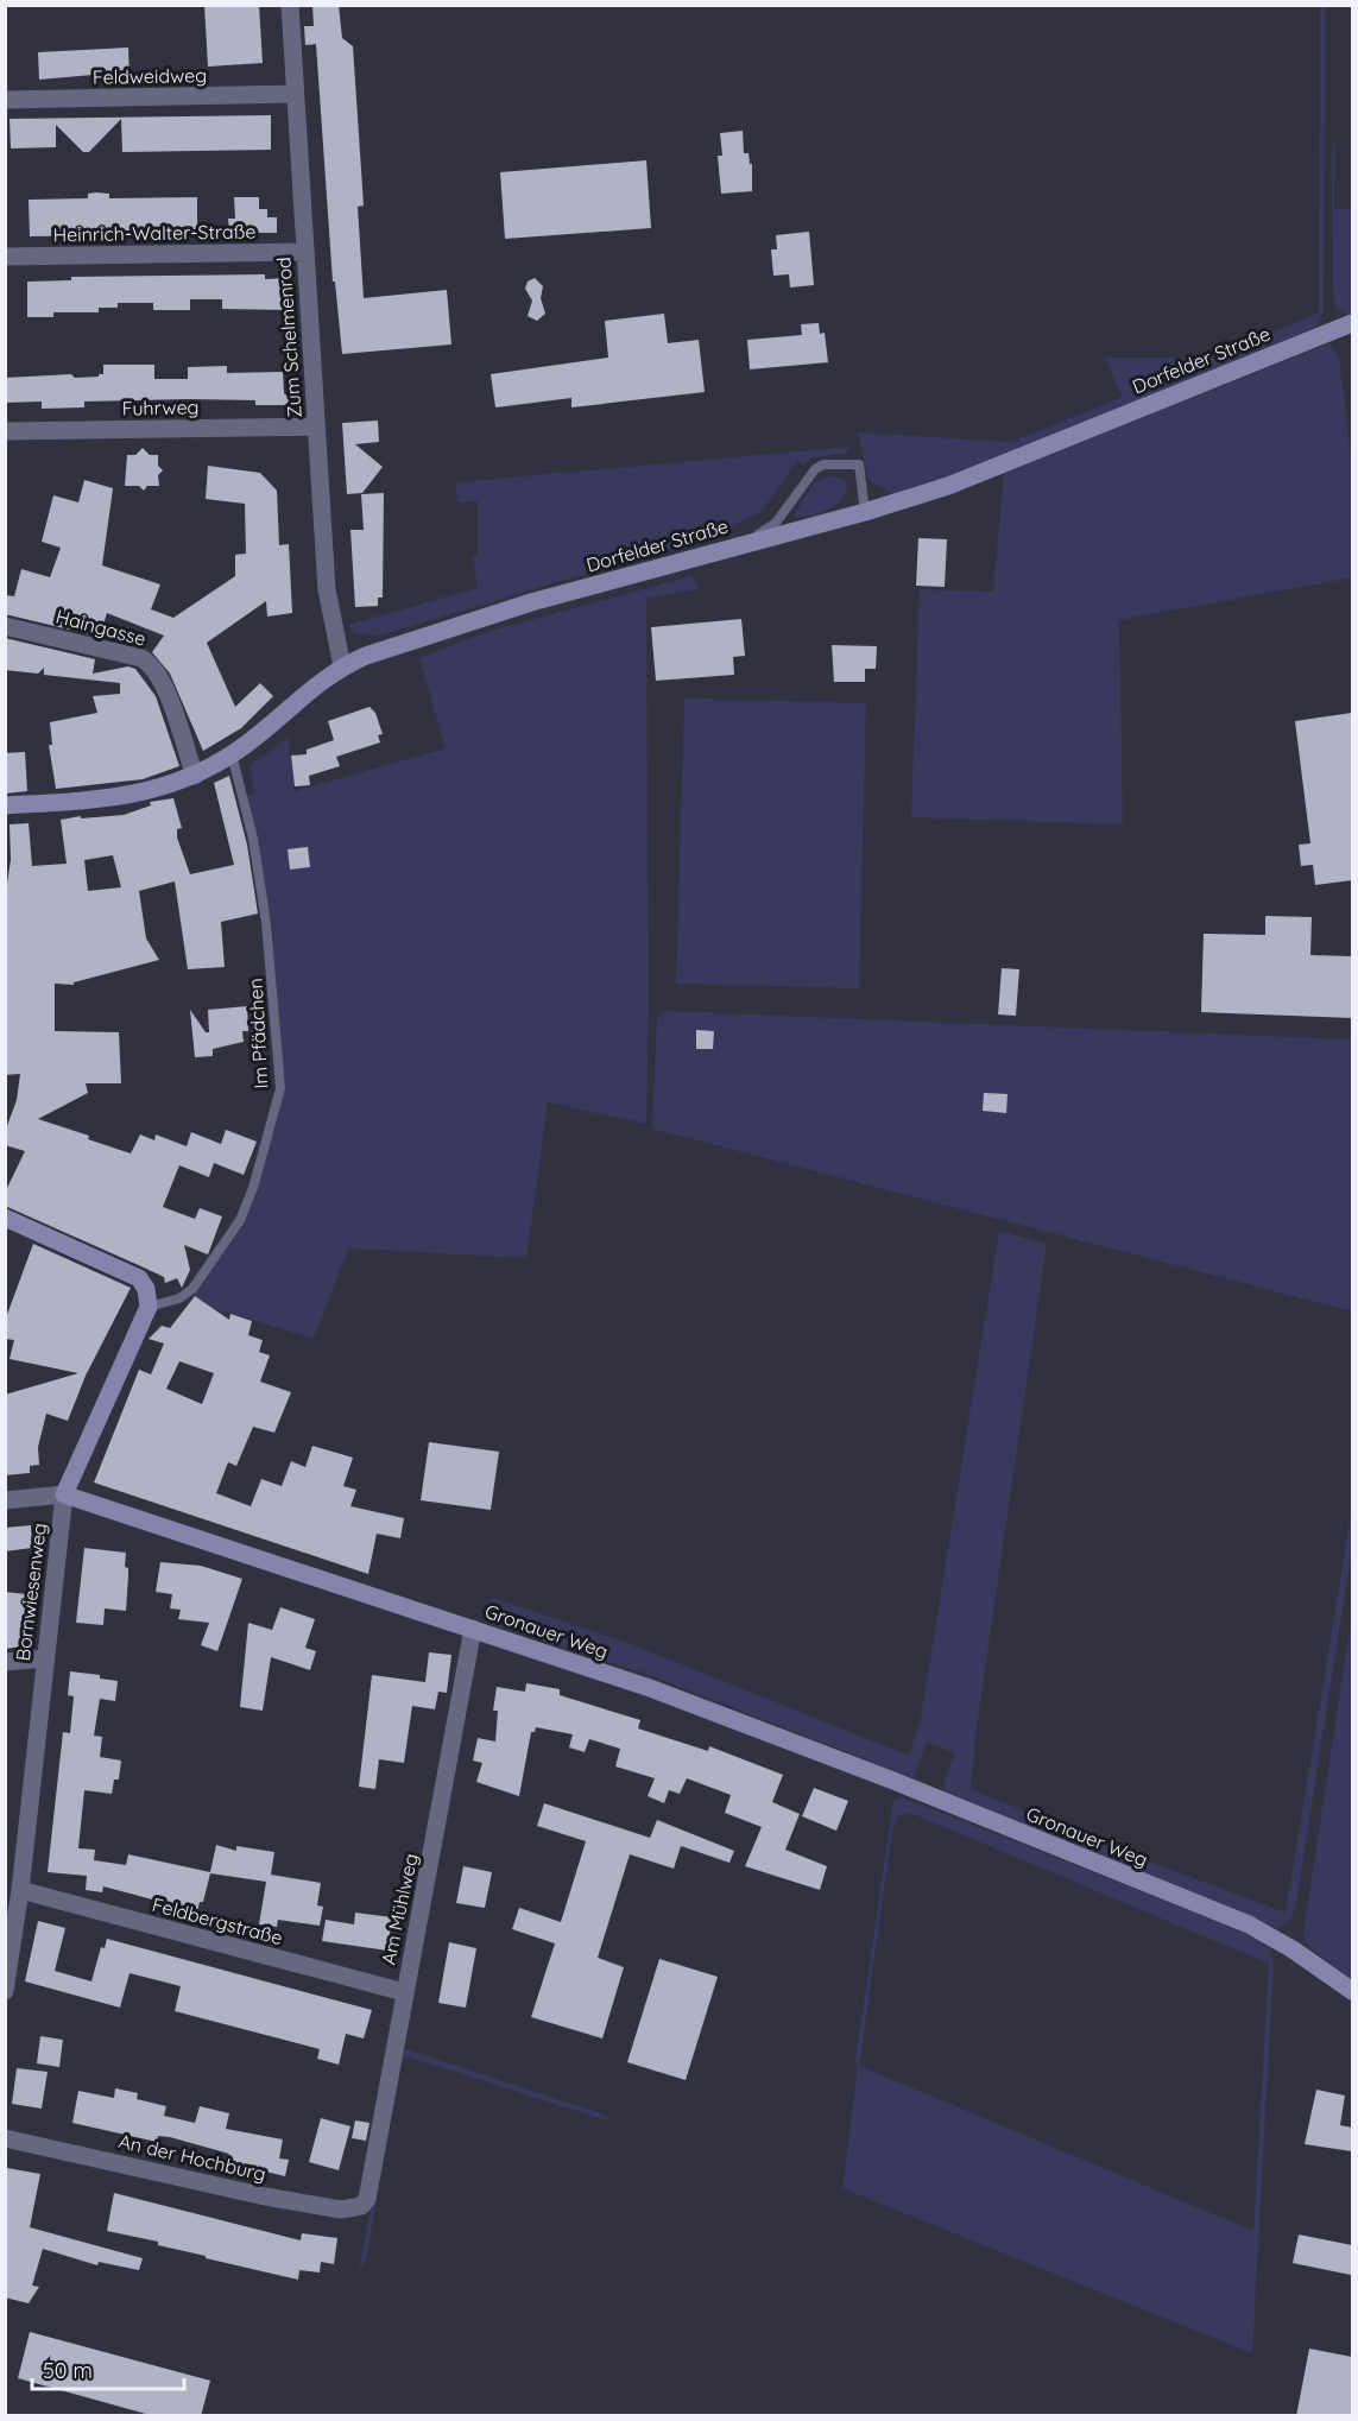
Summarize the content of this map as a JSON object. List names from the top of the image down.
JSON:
{
  "streets": {
    "street": [
      "Feldweidweg",
      "Heinrich-Walter-Straße",
      "Zum Schelmenrod",
      "Dorfelder Straße",
      "Fuhrweg",
      "Haingasse",
      "Bornwiesenweg",
      "Gronauer Weg",
      "Am Mühlweg",
      "Feldbergstraße",
      "An der Hochburg"
    ],
    "lane": ["Im Pfädchen"]
  },
  "crossings": [
    ["Feldweidweg", "Zum Schelmenrod"],
    ["Heinrich-Walter-Straße", "Zum Schelmenrod"],
    ["Zum Schelmenrod", "Dorfelder Straße"],
    ["Zum Schelmenrod", "Fuhrweg"],
    ["Dorfelder Straße", "Haingasse"],
    ["Dorfelder Straße", "Im Pfädchen"],
    ["Bornwiesenweg", "Gronauer Weg"],
    ["Bornwiesenweg", "Feldbergstraße"],
    ["Gronauer Weg", "Am Mühlweg"],
    ["Am Mühlweg", "Feldbergstraße"],
    ["Am Mühlweg", "An der Hochburg"]
  ],
  "scale_bar": "50 m"
}
